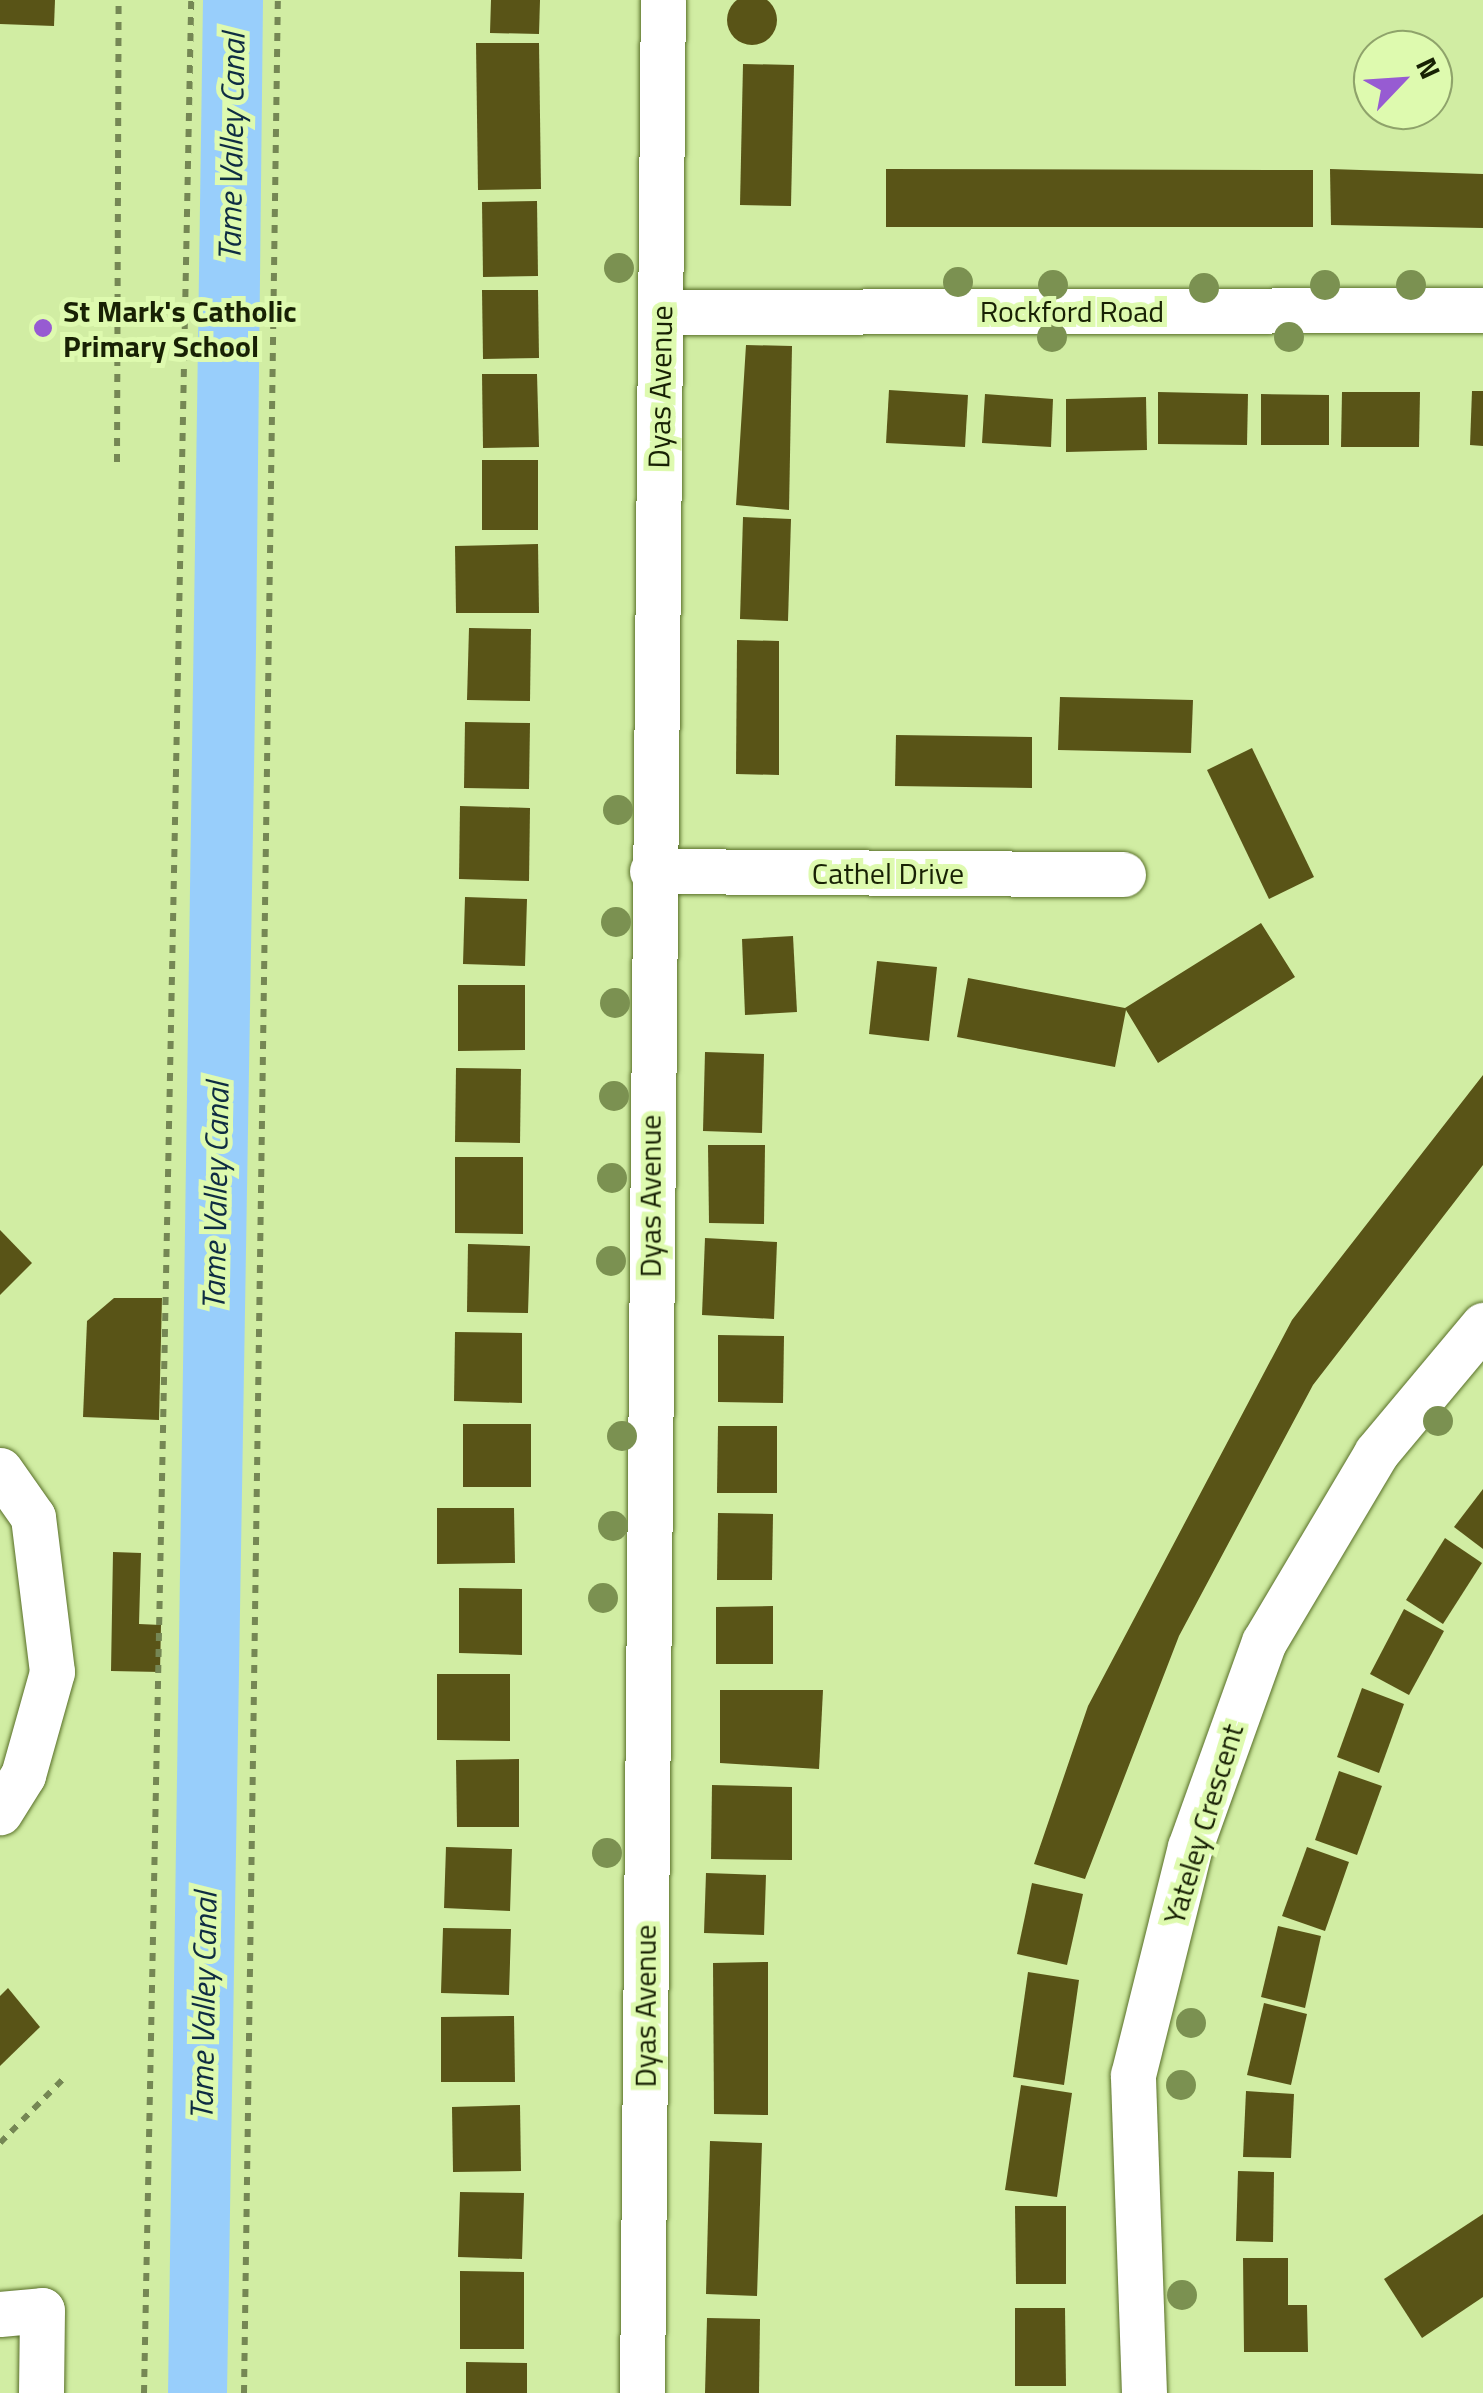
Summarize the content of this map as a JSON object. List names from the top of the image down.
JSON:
{
  "streets": {
    "street": [
      "Rockford Road",
      "Dyas Avenue",
      "Cathel Drive",
      "Yateley Crescent"
    ]
  },
  "crossings": [
    ["Rockford Road", "Dyas Avenue"],
    ["Dyas Avenue", "Cathel Drive"]
  ],
  "water": ["Tame Valley Canal"],
  "places": ["St Mark's Catholic Primary School"],
  "north": "top right"
}
